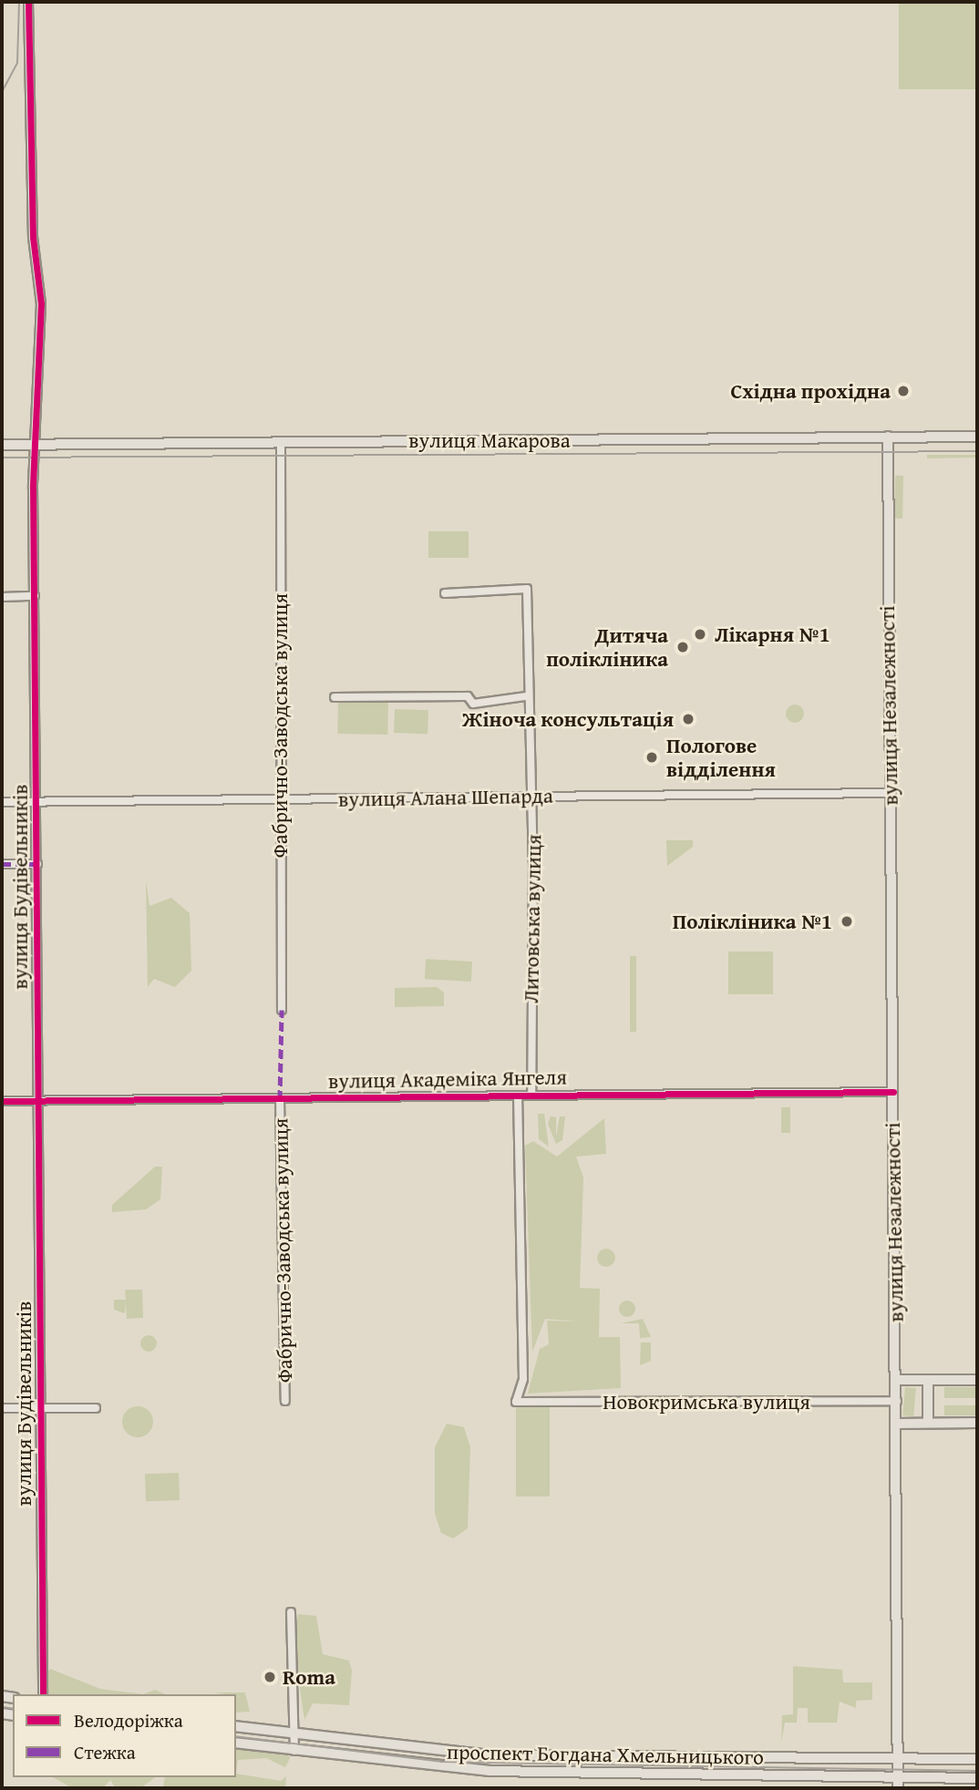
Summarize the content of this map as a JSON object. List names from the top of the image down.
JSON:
{
  "streets": {
    "main road": ["вулиця Макарова", "вулиця Незалежності", "проспект Богдана Хмельницького"],
    "street": [
      "Фабрично-Заводська вулиця",
      "вулиця Алана Шепарда",
      "вулиця Будівельників",
      "Литовська вулиця",
      "вулиця Академіка Янгеля",
      "Новокримська вулиця"
    ]
  },
  "crossings": [
    ["вулиця Макарова", "вулиця Незалежності"],
    ["вулиця Макарова", "Фабрично-Заводська вулиця"],
    ["вулиця Макарова", "вулиця Будівельників"],
    ["вулиця Незалежності", "вулиця Алана Шепарда"],
    ["вулиця Незалежності", "вулиця Академіка Янгеля"],
    ["вулиця Незалежності", "Новокримська вулиця"],
    ["вулиця Незалежності", "проспект Богдана Хмельницького"],
    ["Фабрично-Заводська вулиця", "вулиця Алана Шепарда"],
    ["Фабрично-Заводська вулиця", "вулиця Академіка Янгеля"],
    ["вулиця Алана Шепарда", "вулиця Будівельників"],
    ["вулиця Алана Шепарда", "Литовська вулиця"],
    ["вулиця Будівельників", "вулиця Академіка Янгеля"],
    ["Литовська вулиця", "вулиця Академіка Янгеля"],
    ["вулиця Академіка Янгеля", "Новокримська вулиця"]
  ],
  "places": [
    "Східна прохідна",
    "Лікарня №1",
    "Дитяча полікліника",
    "Жіноча консультація",
    "Пологове відділення",
    "Полікліника №1",
    "Roma"
  ],
  "legend": ["Велодоріжка", "Стежка"]
}
